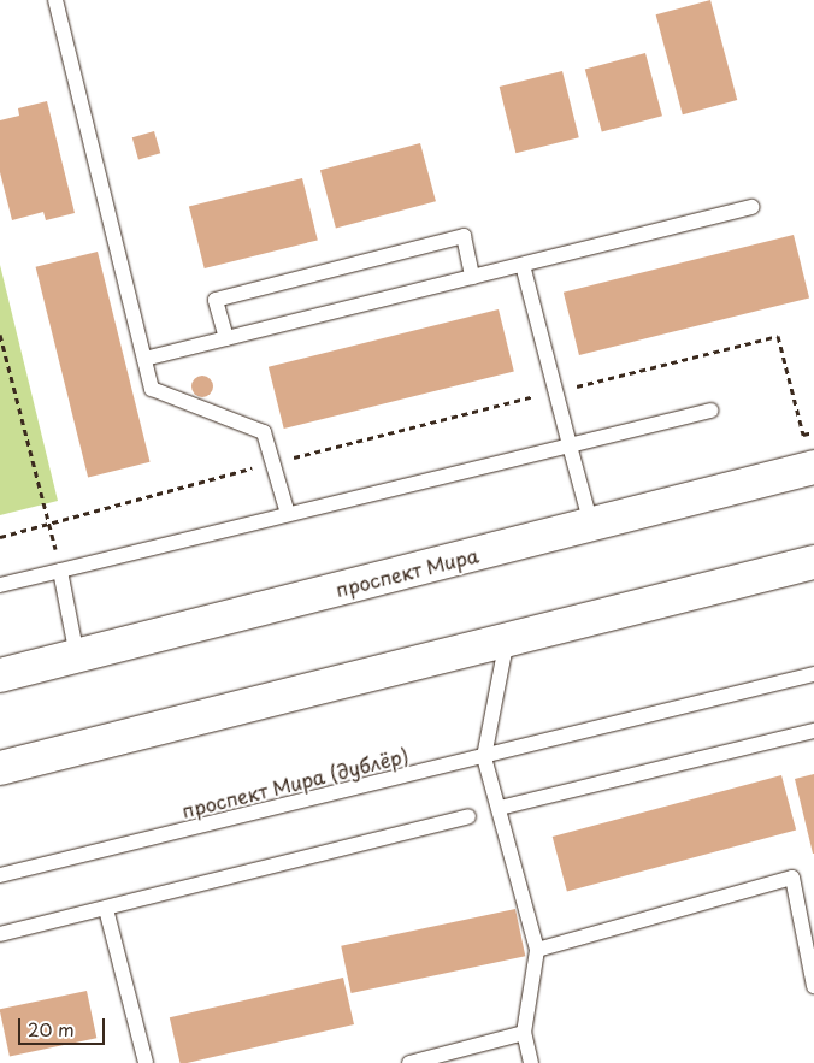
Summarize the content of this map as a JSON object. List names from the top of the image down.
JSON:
{
  "streets": {
    "street": ["проспект Мира"],
    "lane": ["проспект Мира (дублёр)"]
  },
  "scale_bar": "20 m"
}
